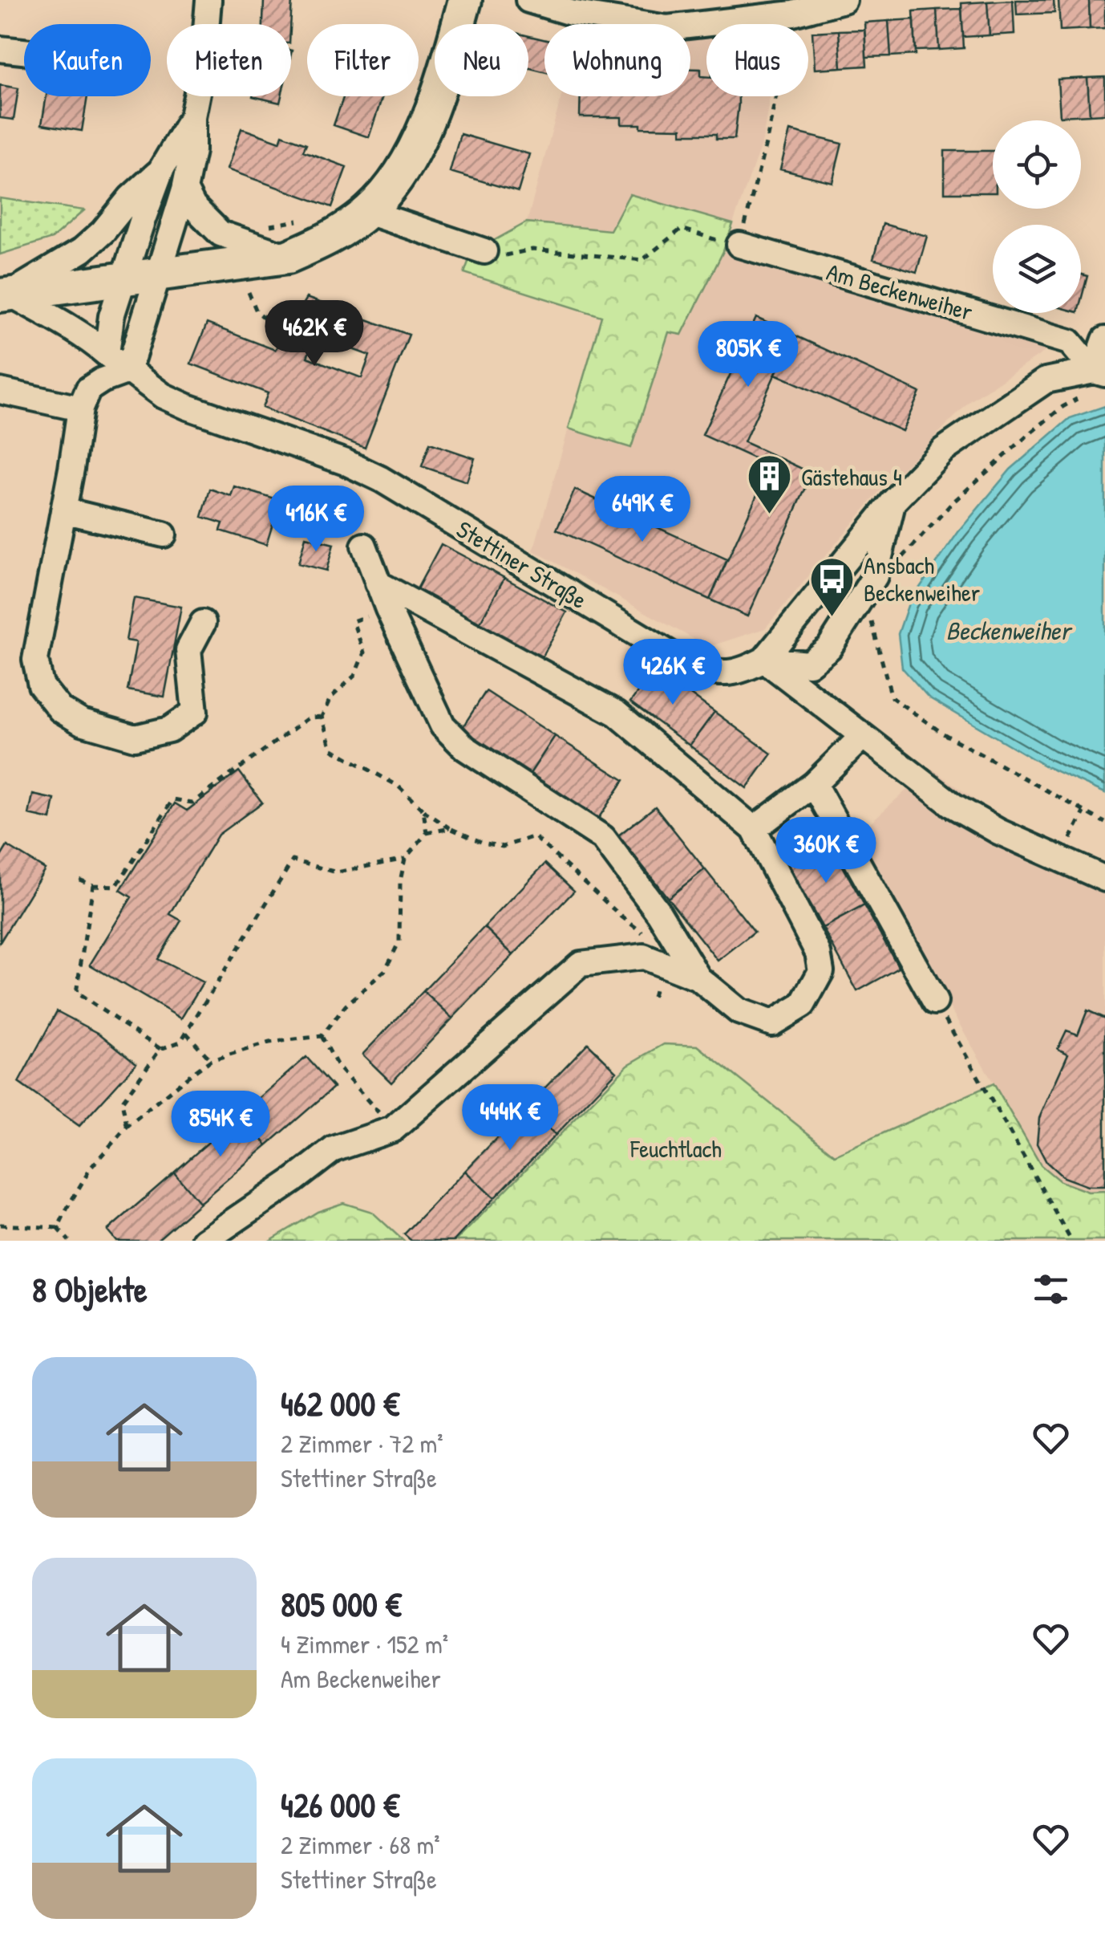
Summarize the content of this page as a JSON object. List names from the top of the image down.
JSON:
{
  "streets": {
    "street": ["Am Beckenweiher", "Stettiner Straße"]
  },
  "water": ["Beckenweiher"],
  "parks": ["Feuchtlach"],
  "places": {
    "building": ["Gästehaus 4"],
    "bus stop": ["Ansbach Beckenweiher"]
  },
  "page": {
    "chip": [
      "Kaufen",
      "Mieten",
      "Filter",
      "Neu",
      "Wohnung",
      "Haus"
    ],
    "price": [
      "462K €",
      "805K €",
      "649K €",
      "416K €",
      "426K €",
      "360K €",
      "444K €",
      "854K €"
    ],
    "heading": "8 Objekte",
    "list": [
      {
        "name": "462 000 €",
        "note": "2 Zimmer · 72 m² · Stettiner Straße"
      },
      {
        "name": "805 000 €",
        "note": "4 Zimmer · 152 m² · Am Beckenweiher"
      },
      {
        "name": "426 000 €",
        "note": "2 Zimmer · 68 m² · Stettiner Straße"
      }
    ]
  }
}
